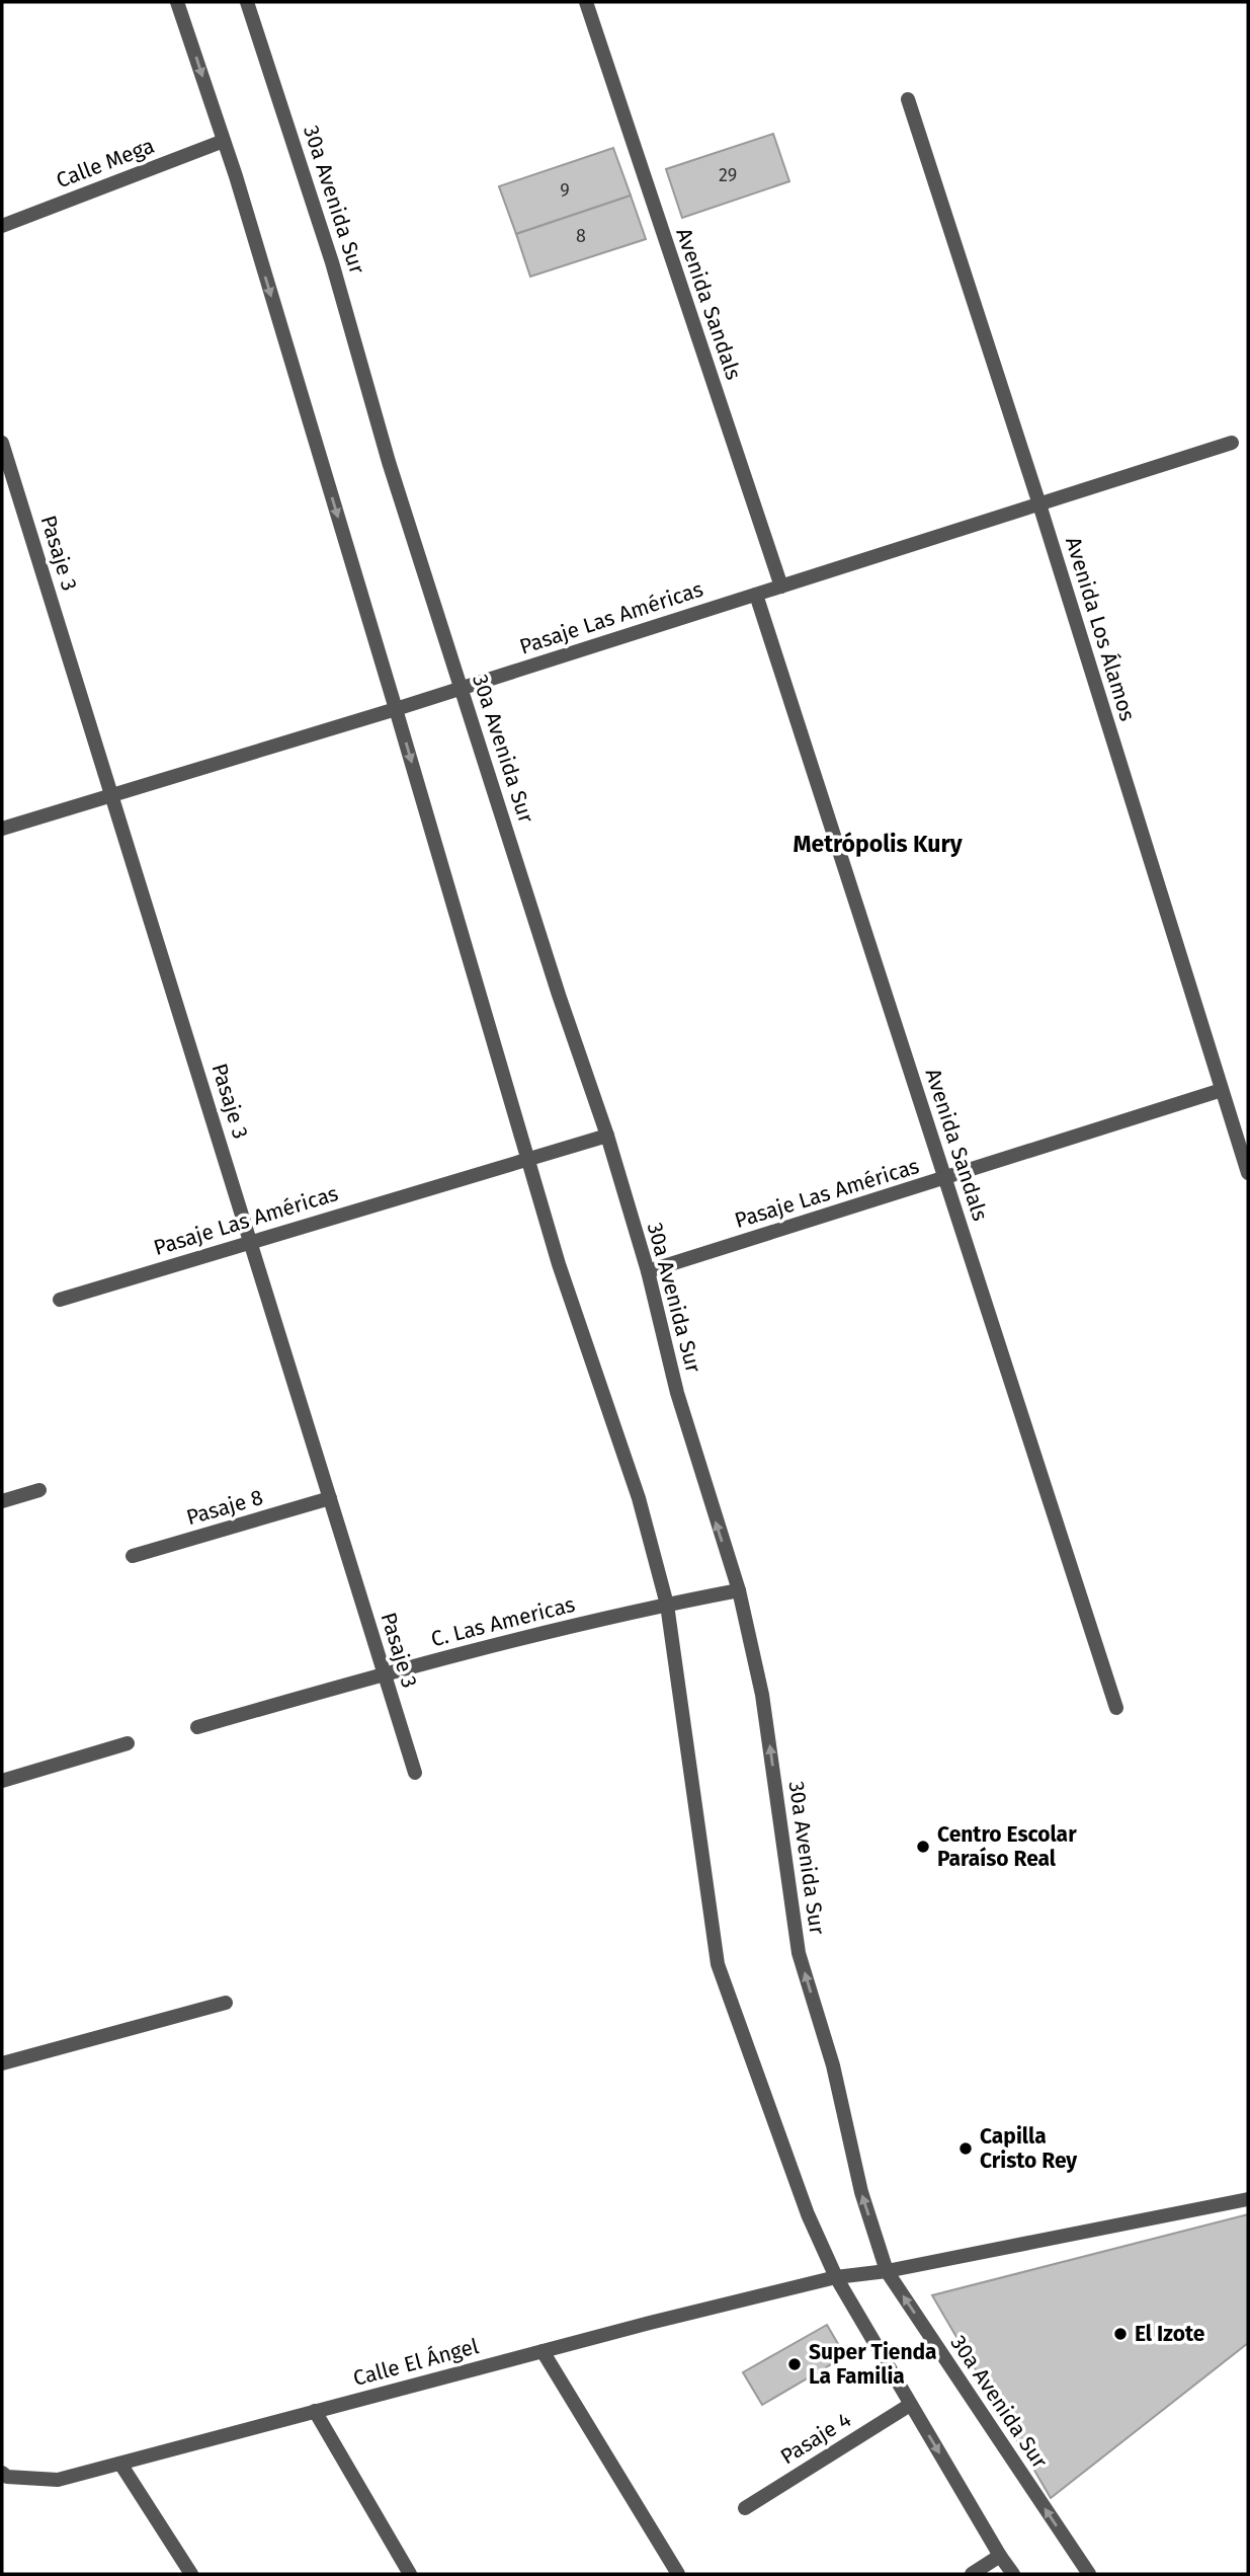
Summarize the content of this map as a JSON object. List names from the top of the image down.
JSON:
{
  "streets": {
    "street": [
      "Calle Mega",
      "30a Avenida Sur",
      "Avenida Sandals",
      "Pasaje 3",
      "Pasaje Las Américas",
      "Avenida Los Álamos",
      "Pasaje 8",
      "C. Las Americas",
      "Calle El Ángel",
      "Pasaje 4"
    ]
  },
  "crossings": [
    ["30a Avenida Sur", "Pasaje Las Américas"],
    ["30a Avenida Sur", "C. Las Americas"],
    ["30a Avenida Sur", "Calle El Ángel"],
    ["Avenida Sandals", "Pasaje Las Américas"],
    ["Pasaje 3", "Pasaje Las Américas"],
    ["Pasaje 3", "Pasaje 8"],
    ["Pasaje 3", "C. Las Americas"],
    ["Pasaje Las Américas", "Avenida Los Álamos"]
  ],
  "districts": ["Metrópolis Kury"],
  "places": [
    "Centro Escolar Paraíso Real",
    "Capilla Cristo Rey",
    "El Izote",
    "Super Tienda La Familia"
  ],
  "house_numbers": ["29", "9", "8"]
}
